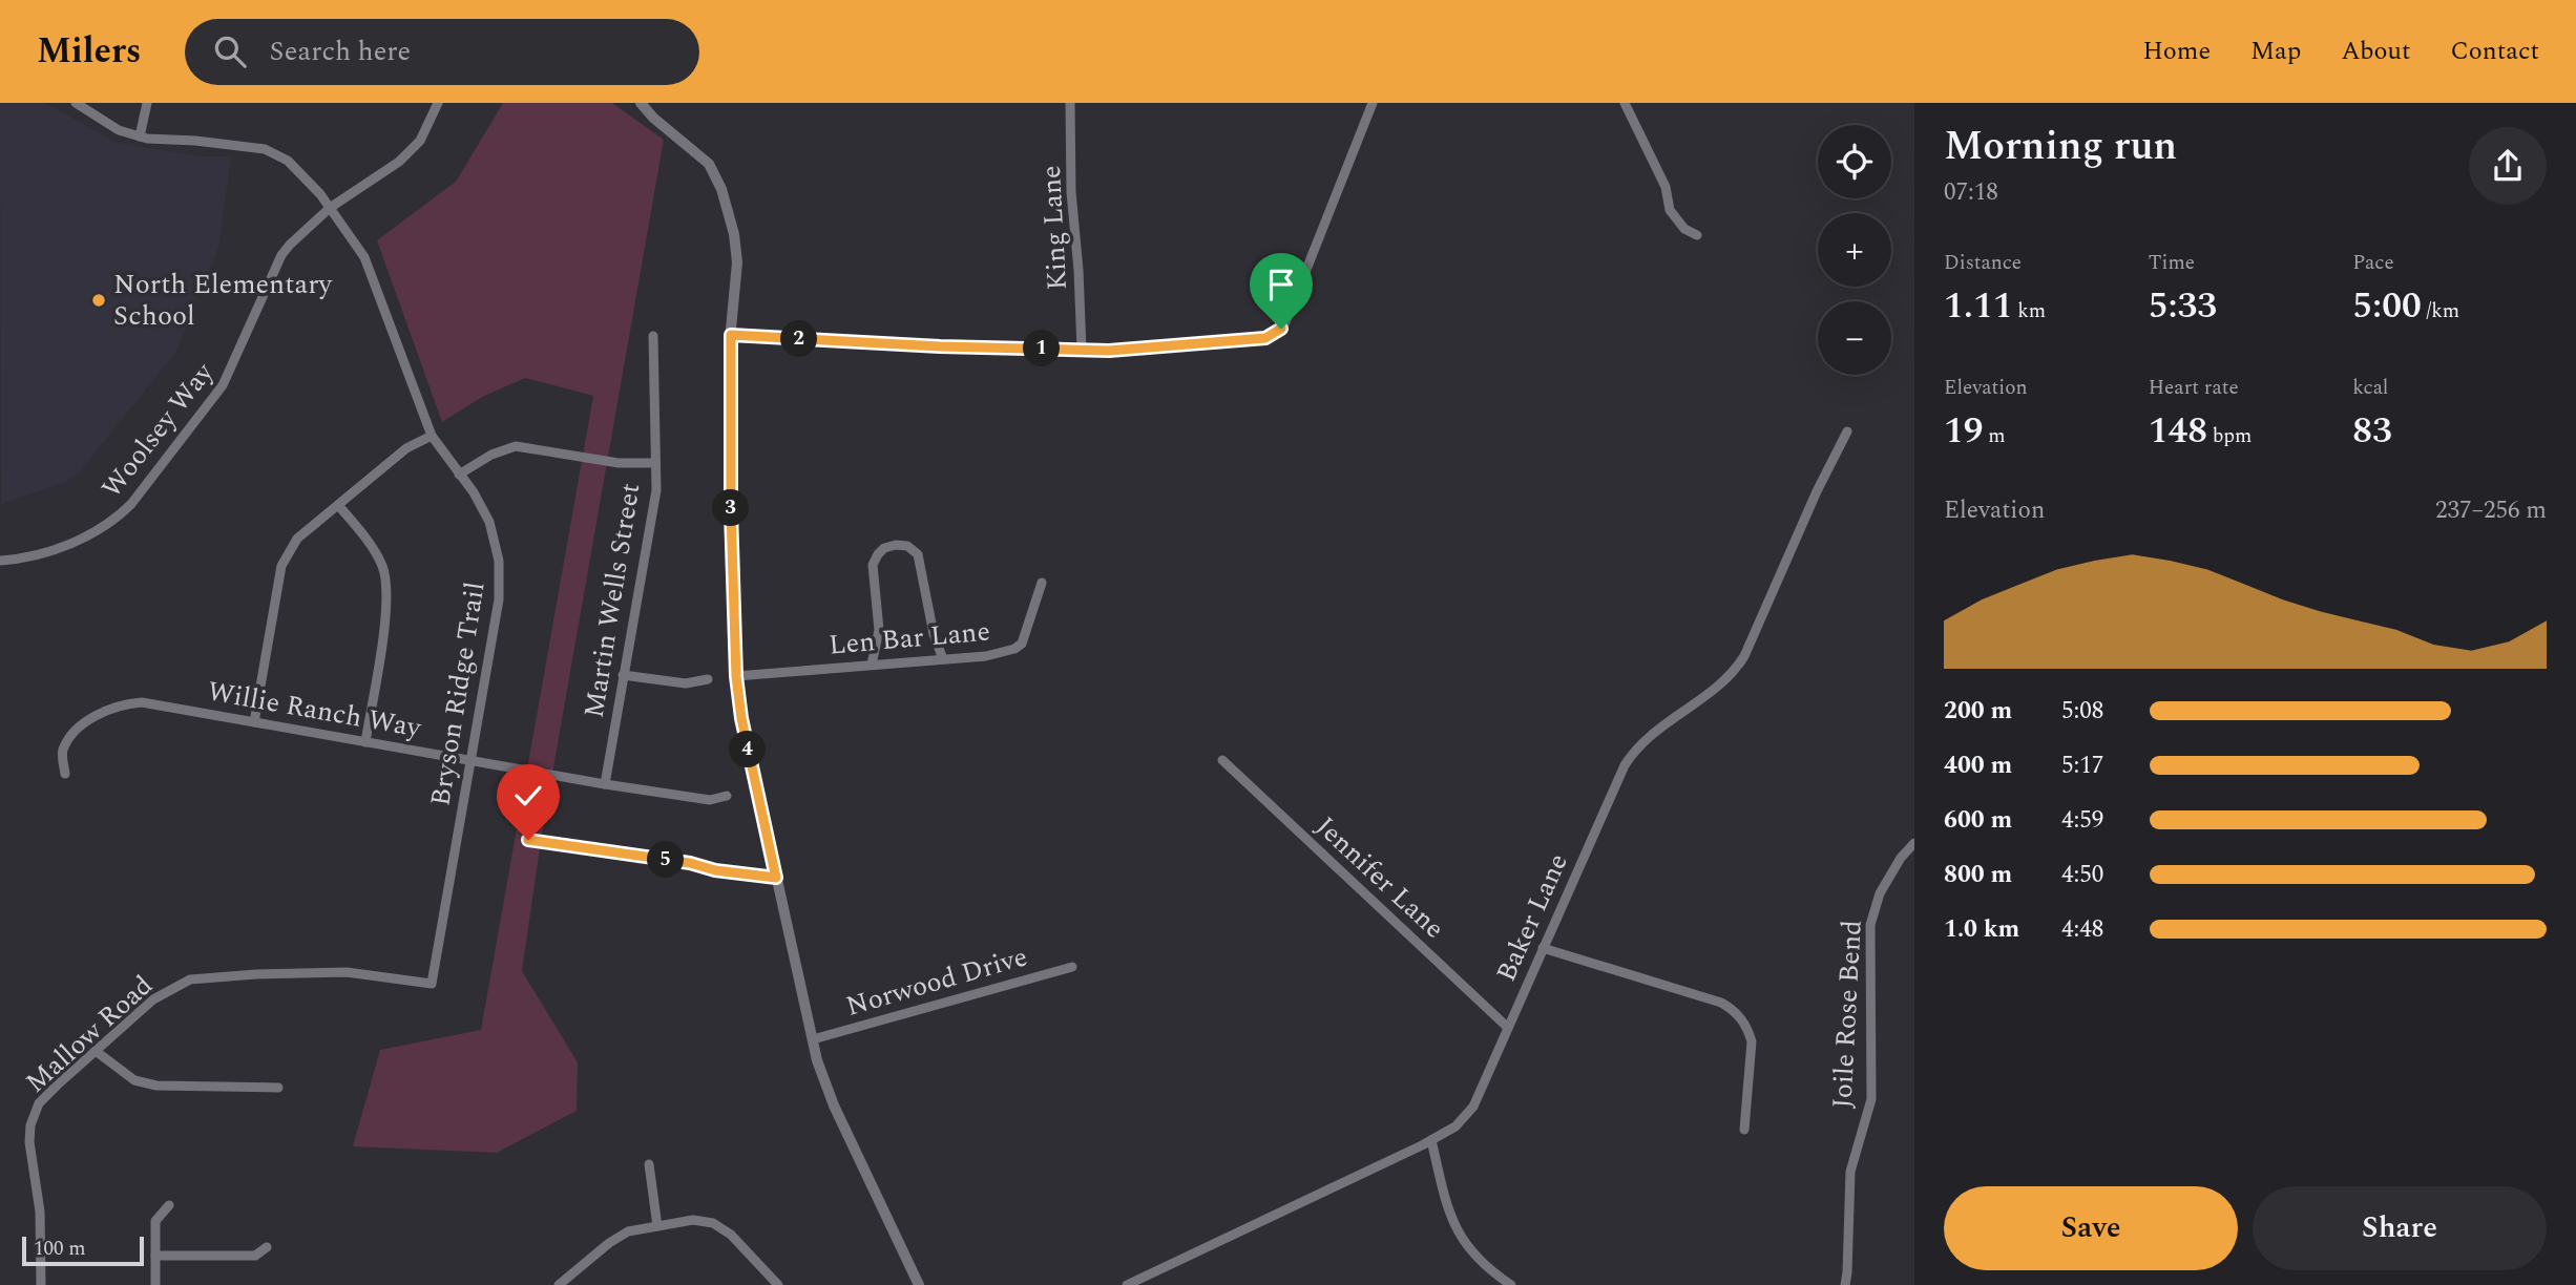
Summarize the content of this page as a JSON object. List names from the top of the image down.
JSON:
{
  "streets": {
    "street": [
      "King Lane",
      "Woolsey Way",
      "Martin Wells Street",
      "Len Bar Lane",
      "Bryson Ridge Trail",
      "Willie Ranch Way",
      "Jennifer Lane",
      "Baker Lane",
      "Norwood Drive",
      "Joile Rose Bend",
      "Mallow Road"
    ]
  },
  "crossings": [
    ["Woolsey Way", "Bryson Ridge Trail"],
    ["Martin Wells Street", "Willie Ranch Way"],
    ["Bryson Ridge Trail", "Willie Ranch Way"],
    ["Bryson Ridge Trail", "Mallow Road"],
    ["Jennifer Lane", "Baker Lane"]
  ],
  "places": ["North Elementary School"],
  "scale_bar": "100 m",
  "page": {
    "header": "Milers",
    "search": "Search here",
    "nav": [
      "Home",
      "Map",
      "About",
      "Contact"
    ],
    "heading": ["Morning run", "07:18"],
    "map_buttons": ["+", "−"],
    "stats": [
      ["Distance", "1.11 km"],
      ["Time", "5:33"],
      ["Pace", "5:00 /km"],
      ["Elevation", "19 m"],
      ["Heart rate", "148 bpm"],
      ["kcal", "83"]
    ],
    "pins": [
      "2",
      "1",
      "3",
      "4",
      "5"
    ],
    "chart": ["Elevation", "237–256 m"],
    "list": [
      {
        "name": "200 m",
        "note": "5:08"
      },
      {
        "name": "400 m",
        "note": "5:17"
      },
      {
        "name": "600 m",
        "note": "4:59"
      },
      {
        "name": "800 m",
        "note": "4:50"
      },
      {
        "name": "1.0 km",
        "note": "4:48"
      }
    ],
    "buttons": ["Save", "Share"],
    "scale": "100 m"
  }
}
